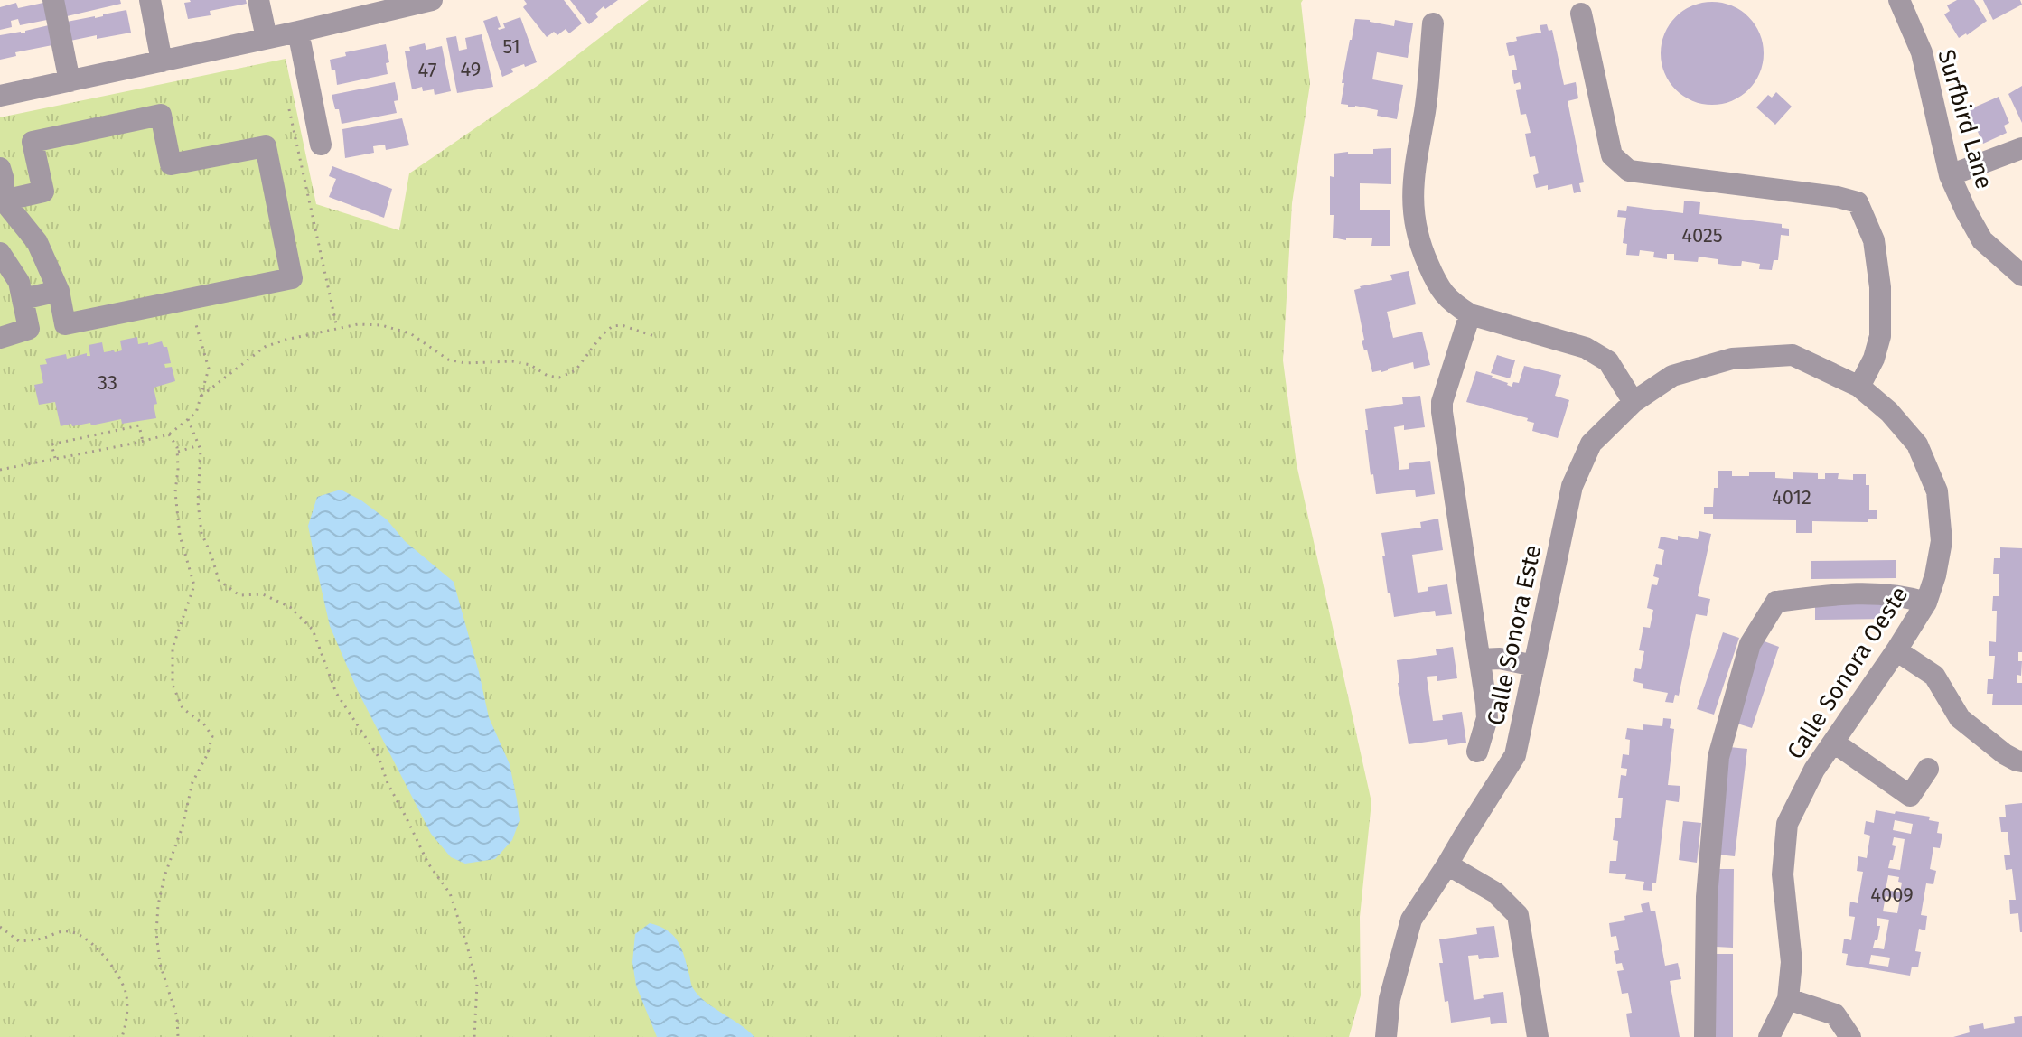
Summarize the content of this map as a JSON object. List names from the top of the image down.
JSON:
{
  "streets": {
    "street": ["Surfbird Lane", "Calle Sonora Este", "Calle Sonora Oeste"]
  },
  "crossings": [
    ["Calle Sonora Este", "Calle Sonora Oeste"]
  ],
  "house_numbers": [
    "51",
    "49",
    "47",
    "4025",
    "33",
    "4012",
    "4009"
  ]
}
